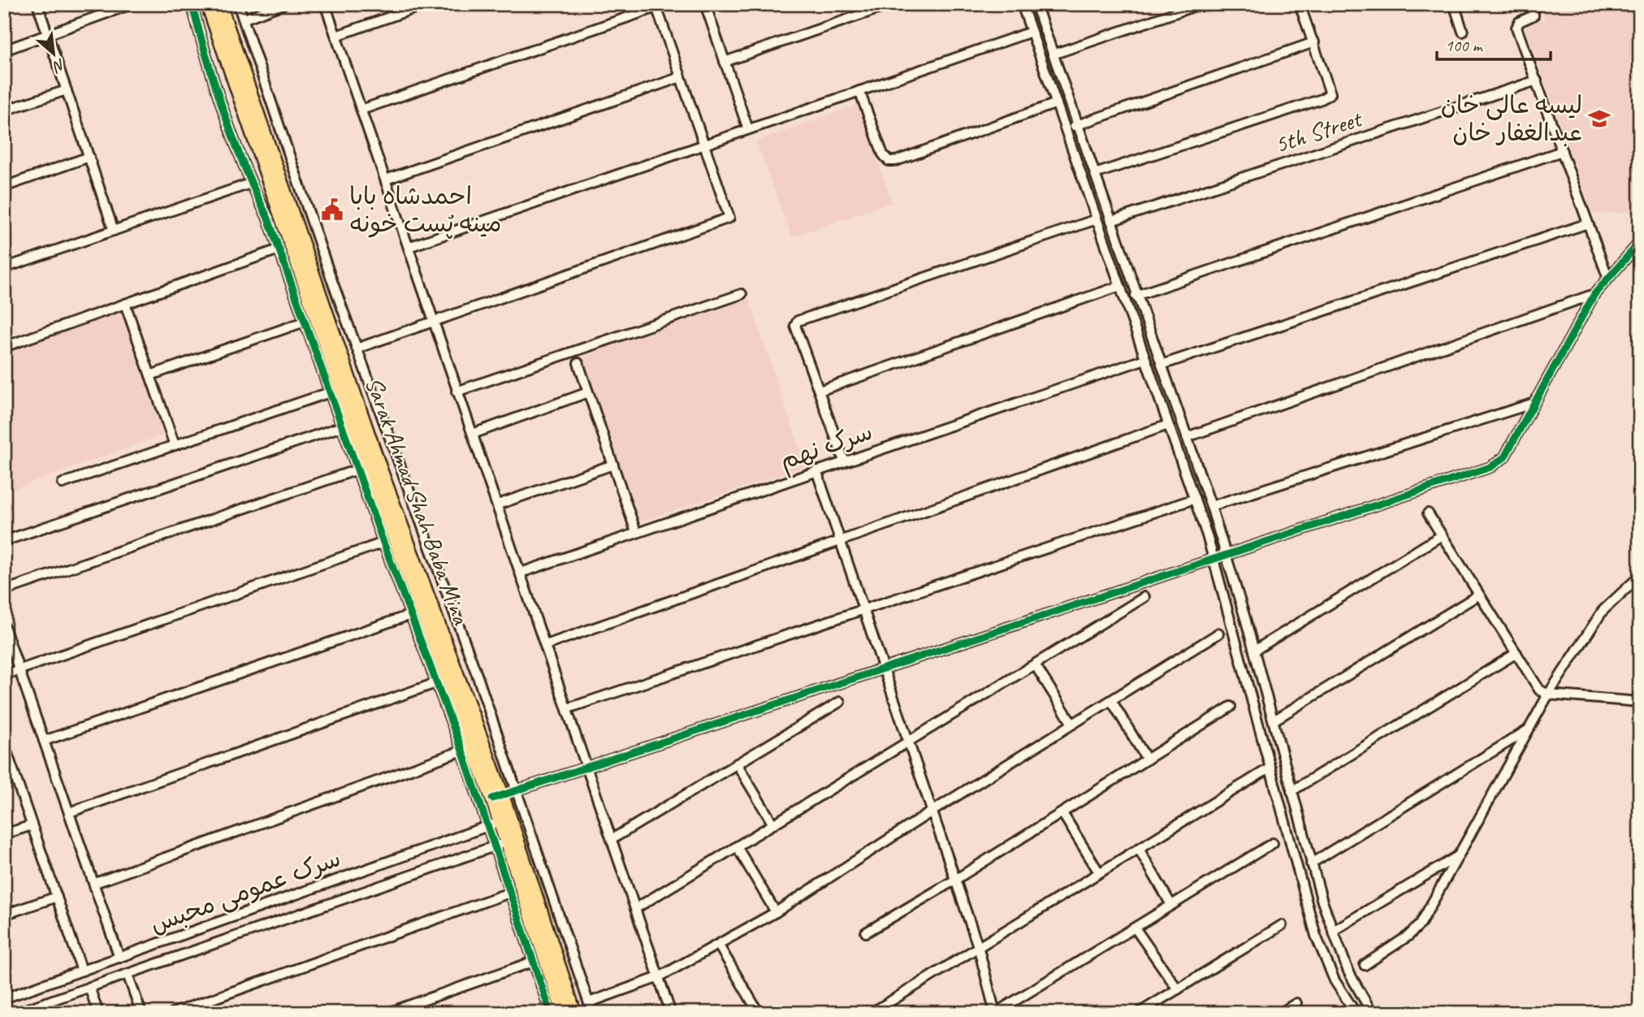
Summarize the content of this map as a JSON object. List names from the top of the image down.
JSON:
{
  "streets": {
    "highway": ["Sarak Ahmad Shah Baba Mina"],
    "street": ["5th Street", "سرک نهم", "سرک عمومی محبس"]
  },
  "places": {
    "school or university": ["لیسه عالی خان عبدالغفار خان"],
    "public building": ["احمدشاه بابا مینه پُست خونه"]
  },
  "scale_bar": "100 m",
  "north": "bottom right"
}
